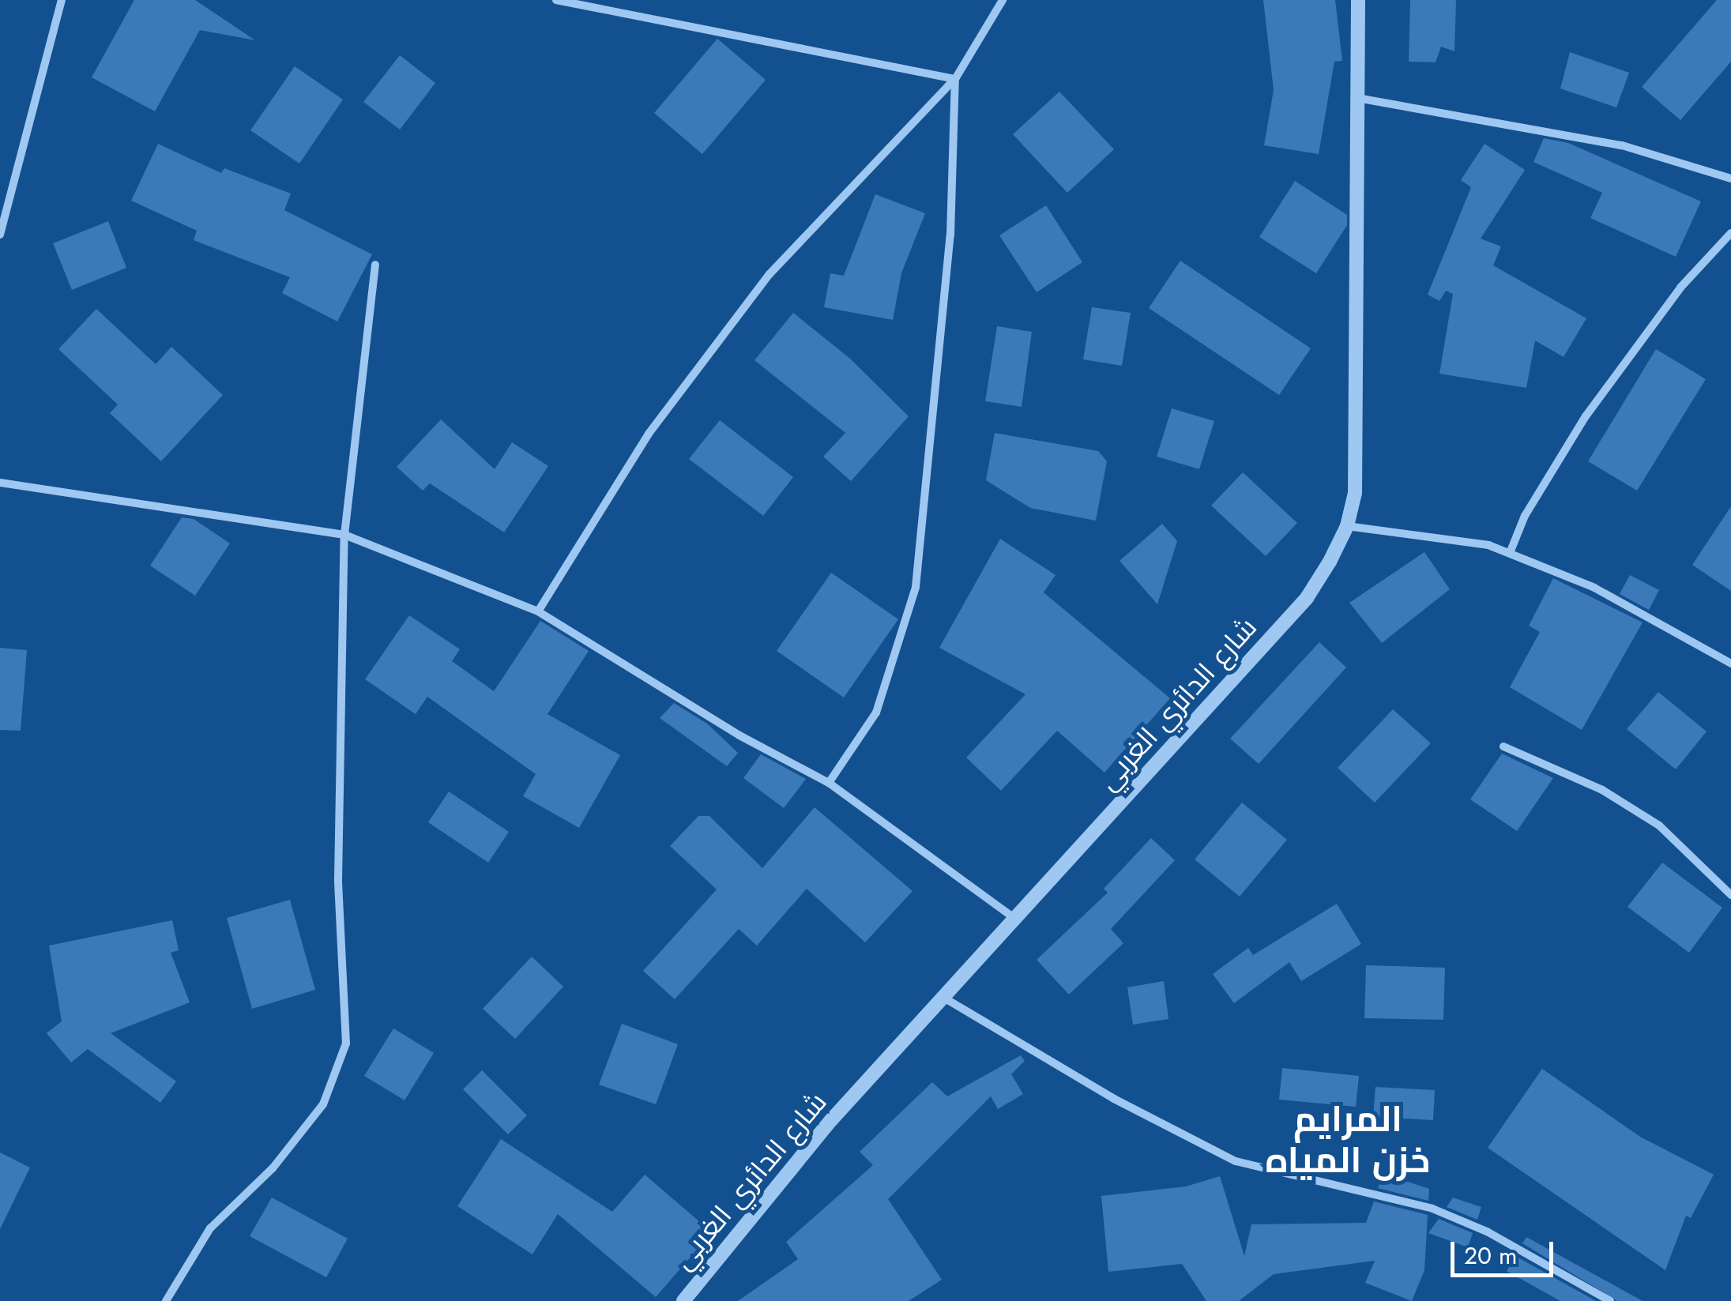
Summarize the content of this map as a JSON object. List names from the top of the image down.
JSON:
{
  "streets": {
    "street": ["شارع الدائري الغربي"]
  },
  "districts": ["المرايم خزن المياه"],
  "scale_bar": "20 m"
}
